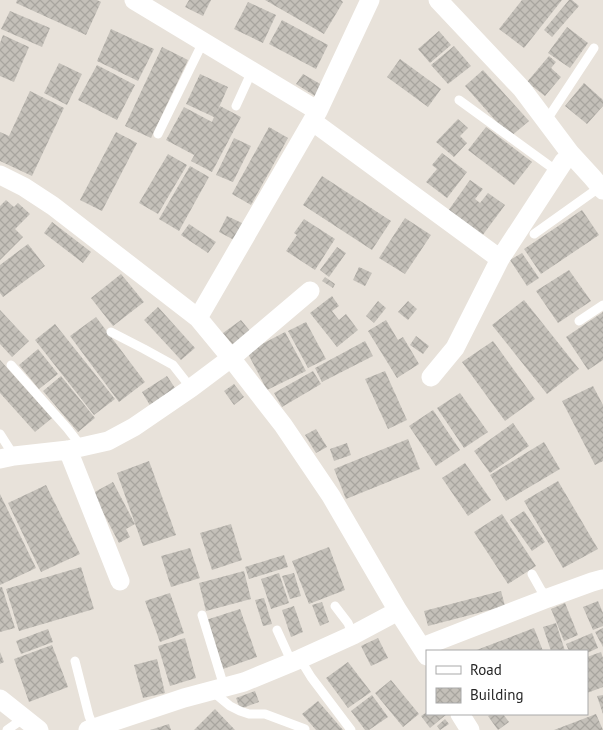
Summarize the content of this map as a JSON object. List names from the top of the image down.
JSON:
{
  "legend": ["Road", "Building"]
}
